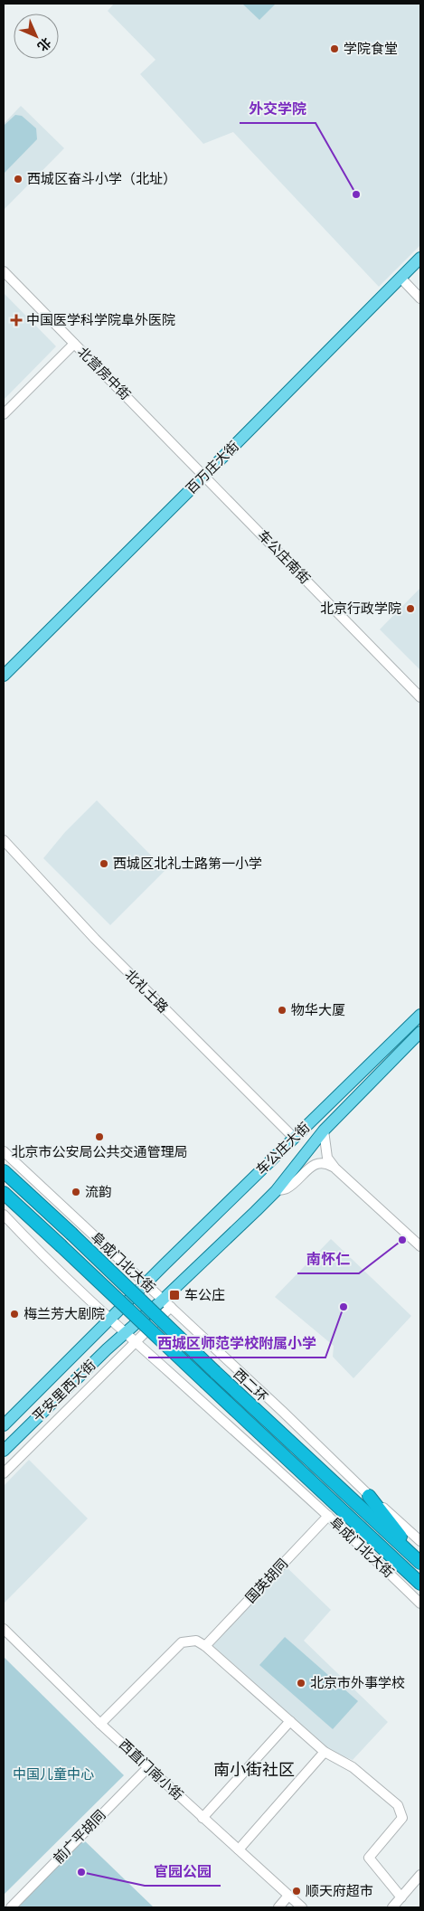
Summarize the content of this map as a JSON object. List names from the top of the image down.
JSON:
{
  "streets": {
    "highway": ["西二环"],
    "main road": ["百万庄大街", "车公庄大街", "平安里西大街"],
    "street": [
      "北营房中街",
      "车公庄南街",
      "北礼士路",
      "阜成门北大街",
      "国英胡同",
      "西直门南小街",
      "前广平胡同"
    ]
  },
  "crossings": [
    ["北营房中街", "百万庄大街"],
    ["北营房中街", "车公庄南街"],
    ["百万庄大街", "车公庄南街"],
    ["北礼士路", "车公庄大街"],
    ["车公庄大街", "阜成门北大街"],
    ["车公庄大街", "平安里西大街"],
    ["阜成门北大街", "平安里西大街"],
    ["阜成门北大街", "国英胡同"],
    ["西直门南小街", "前广平胡同"]
  ],
  "districts": ["南小街社区"],
  "parks": ["中国儿童中心"],
  "places": {
    "other": [
      "学院食堂",
      "西城区奋斗小学（北址）",
      "外交学院",
      "北京行政学院",
      "西城区北礼士路第一小学",
      "物华大厦",
      "北京市公安局公共交通管理局",
      "流韵",
      "南怀仁",
      "西城区师范学校附属小学",
      "梅兰芳大剧院",
      "北京市外事学校",
      "官园公园",
      "顺天府超市"
    ],
    "health": ["中国医学科学院阜外医院"],
    "transit": ["车公庄"]
  },
  "north": "bottom right"
}
